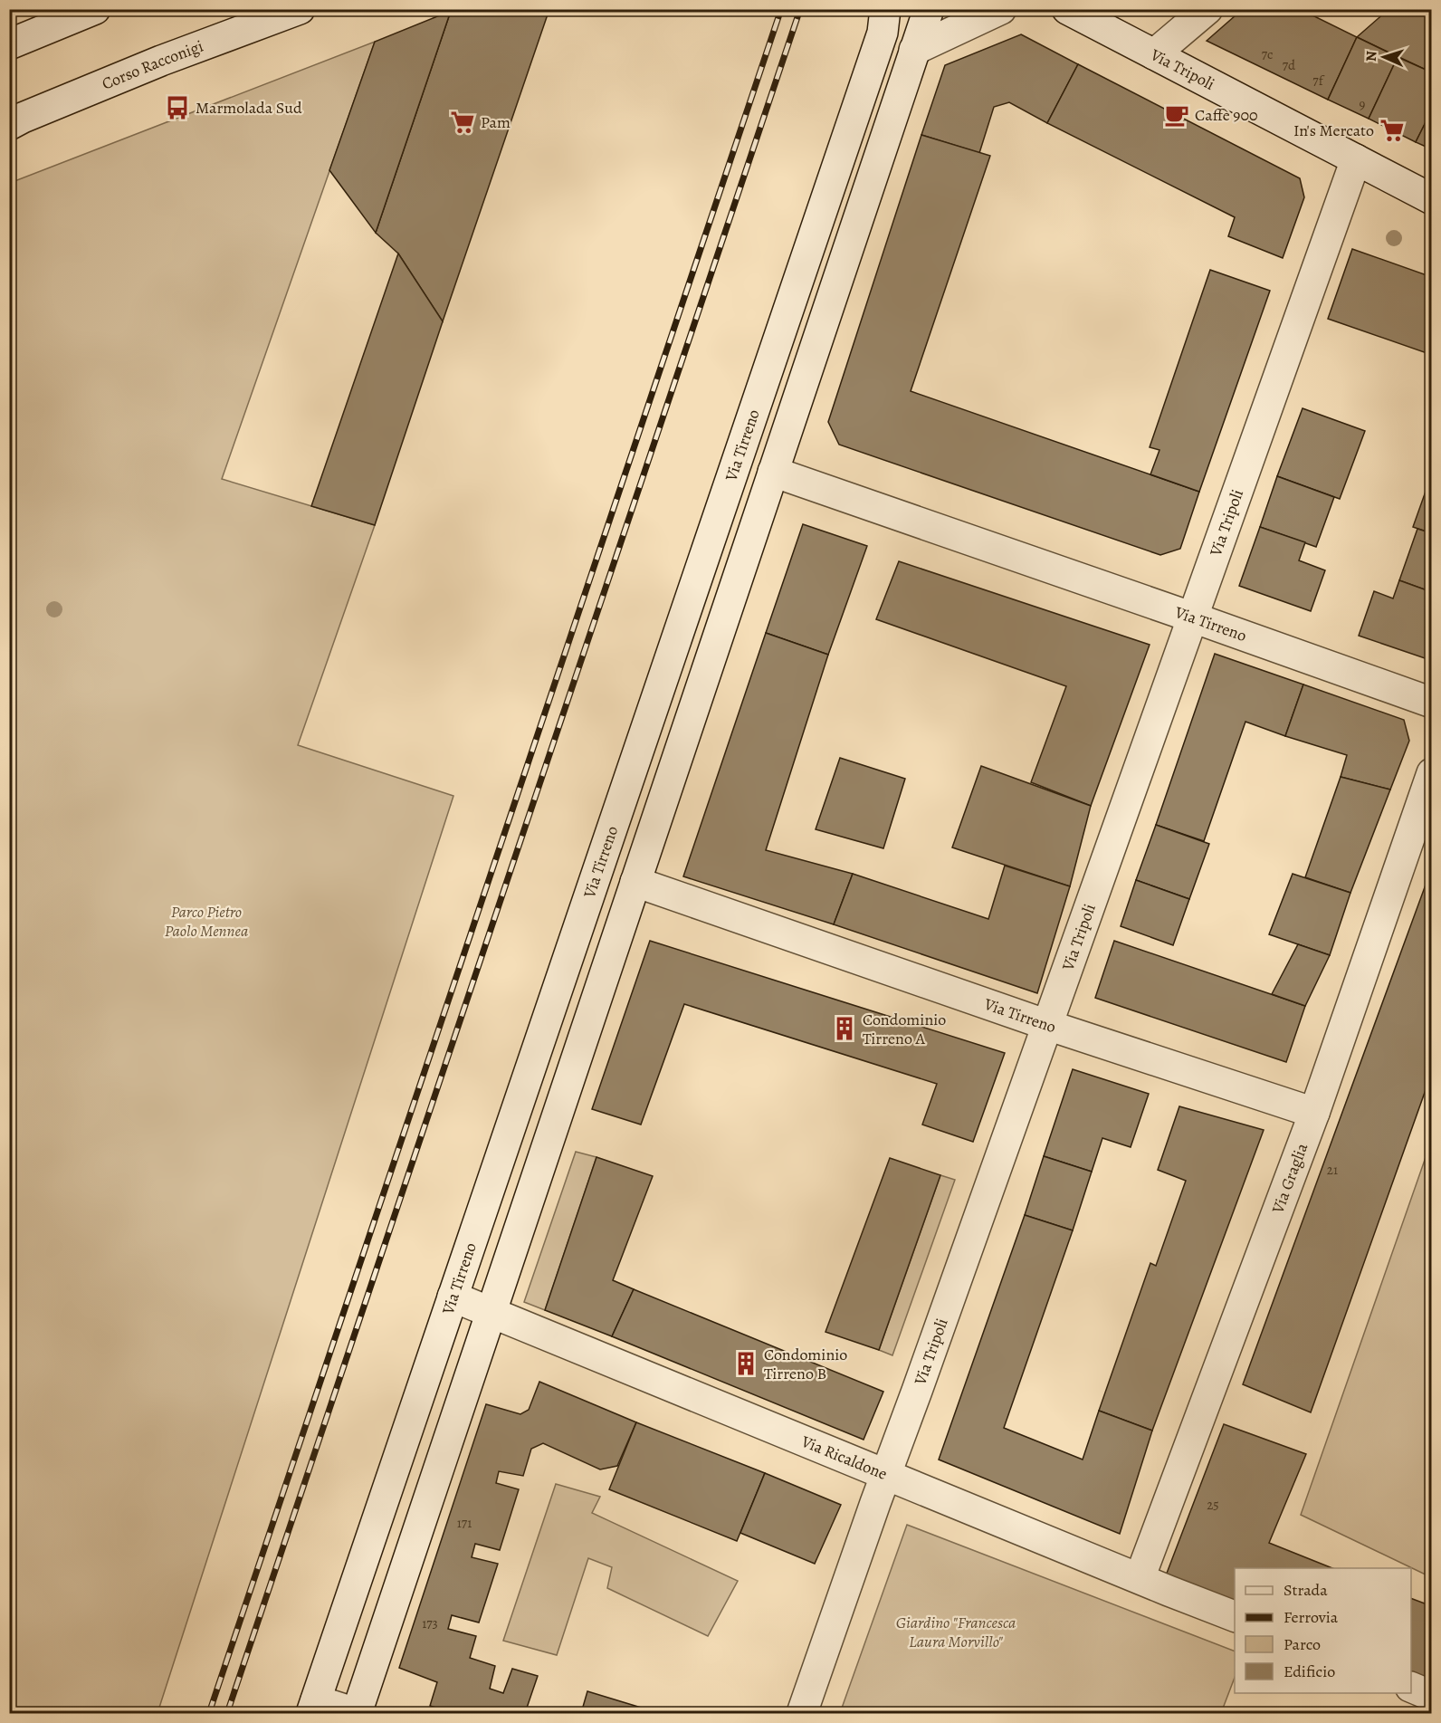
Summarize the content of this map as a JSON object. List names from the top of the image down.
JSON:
{
  "streets": {
    "street": [
      "Corso Racconigi",
      "Via Tripoli",
      "Via Tirreno",
      "Via Graglia",
      "Via Ricaldone"
    ]
  },
  "crossings": [
    ["Via Tripoli", "Via Tirreno"],
    ["Via Tripoli", "Via Ricaldone"],
    ["Via Tirreno", "Via Graglia"],
    ["Via Tirreno", "Via Ricaldone"],
    ["Via Graglia", "Via Ricaldone"]
  ],
  "parks": ["Parco Pietro Paolo Mennea", "Giardino \"Francesca Laura Morvillo\""],
  "places": {
    "bus stop": ["Marmolada Sud"],
    "cafe": ["Caffè 900"],
    "supermarket": ["Pam", "In's Mercato"],
    "building": ["Condominio Tirreno A", "Condominio Tirreno B"]
  },
  "house_numbers": [
    "7c",
    "7d",
    "7f",
    "9",
    "21",
    "25",
    "171",
    "173"
  ],
  "legend": [
    "Strada",
    "Ferrovia",
    "Parco",
    "Edificio"
  ],
  "north": "left"
}
